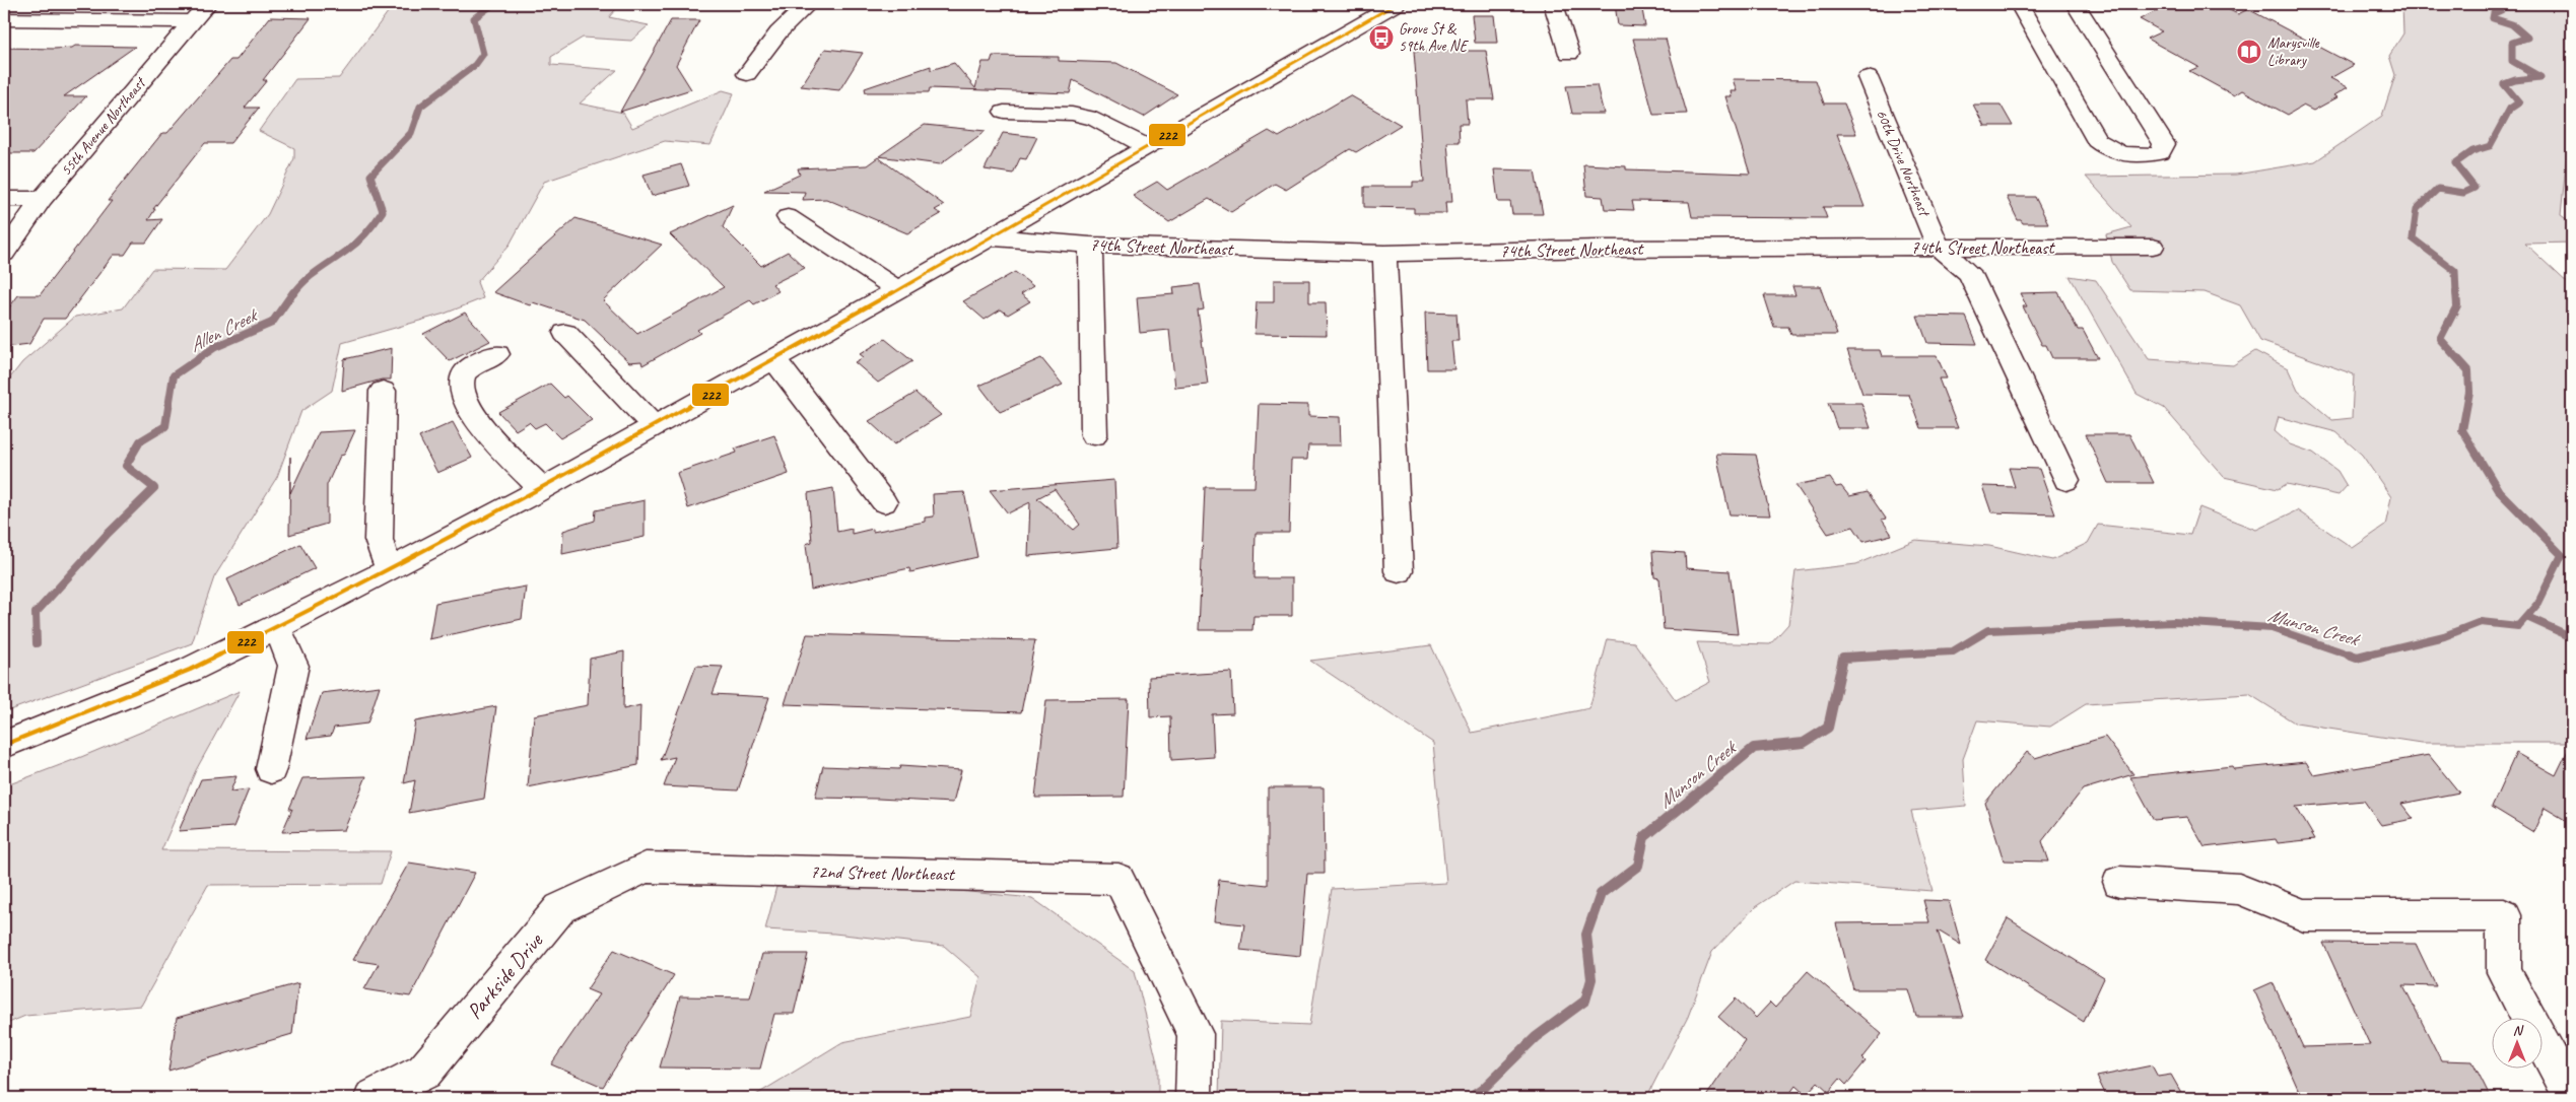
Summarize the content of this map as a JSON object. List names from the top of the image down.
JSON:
{
  "streets": {
    "street": [
      "55th Avenue Northeast",
      "60th Drive Northeast",
      "74th Street Northeast",
      "72nd Street Northeast",
      "Parkside Drive"
    ]
  },
  "crossings": [
    ["60th Drive Northeast", "74th Street Northeast"],
    ["72nd Street Northeast", "Parkside Drive"]
  ],
  "water": ["Allen Creek", "Munson Creek"],
  "places": {
    "bus stop": ["Grove St & 59th Ave NE"],
    "library": ["Marysville Library"]
  },
  "lines": ["transit line 222"],
  "north": "top"
}
